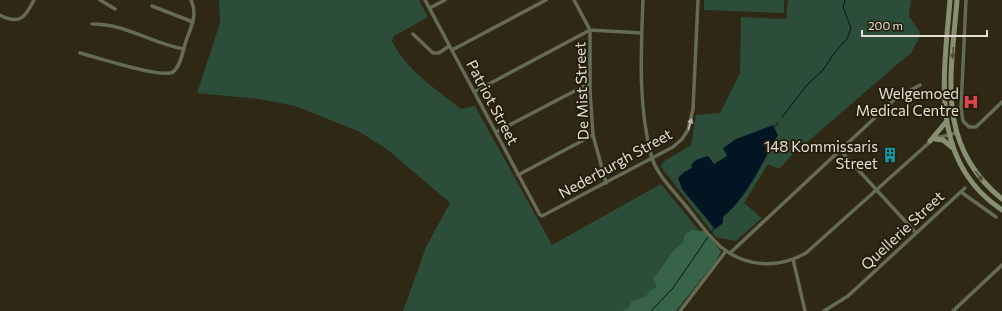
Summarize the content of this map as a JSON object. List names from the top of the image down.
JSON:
{
  "streets": {
    "street": [
      "De Mist Street",
      "Patriot Street",
      "Nederburgh Street",
      "Quellerie Street"
    ]
  },
  "crossings": [
    ["De Mist Street", "Nederburgh Street"],
    ["Patriot Street", "Nederburgh Street"]
  ],
  "one_way": ["Nederburgh Street"],
  "places": {
    "hospital": ["Welgemoed Medical Centre"],
    "building": ["148 Kommissaris Street"]
  },
  "scale_bar": "200 m"
}
